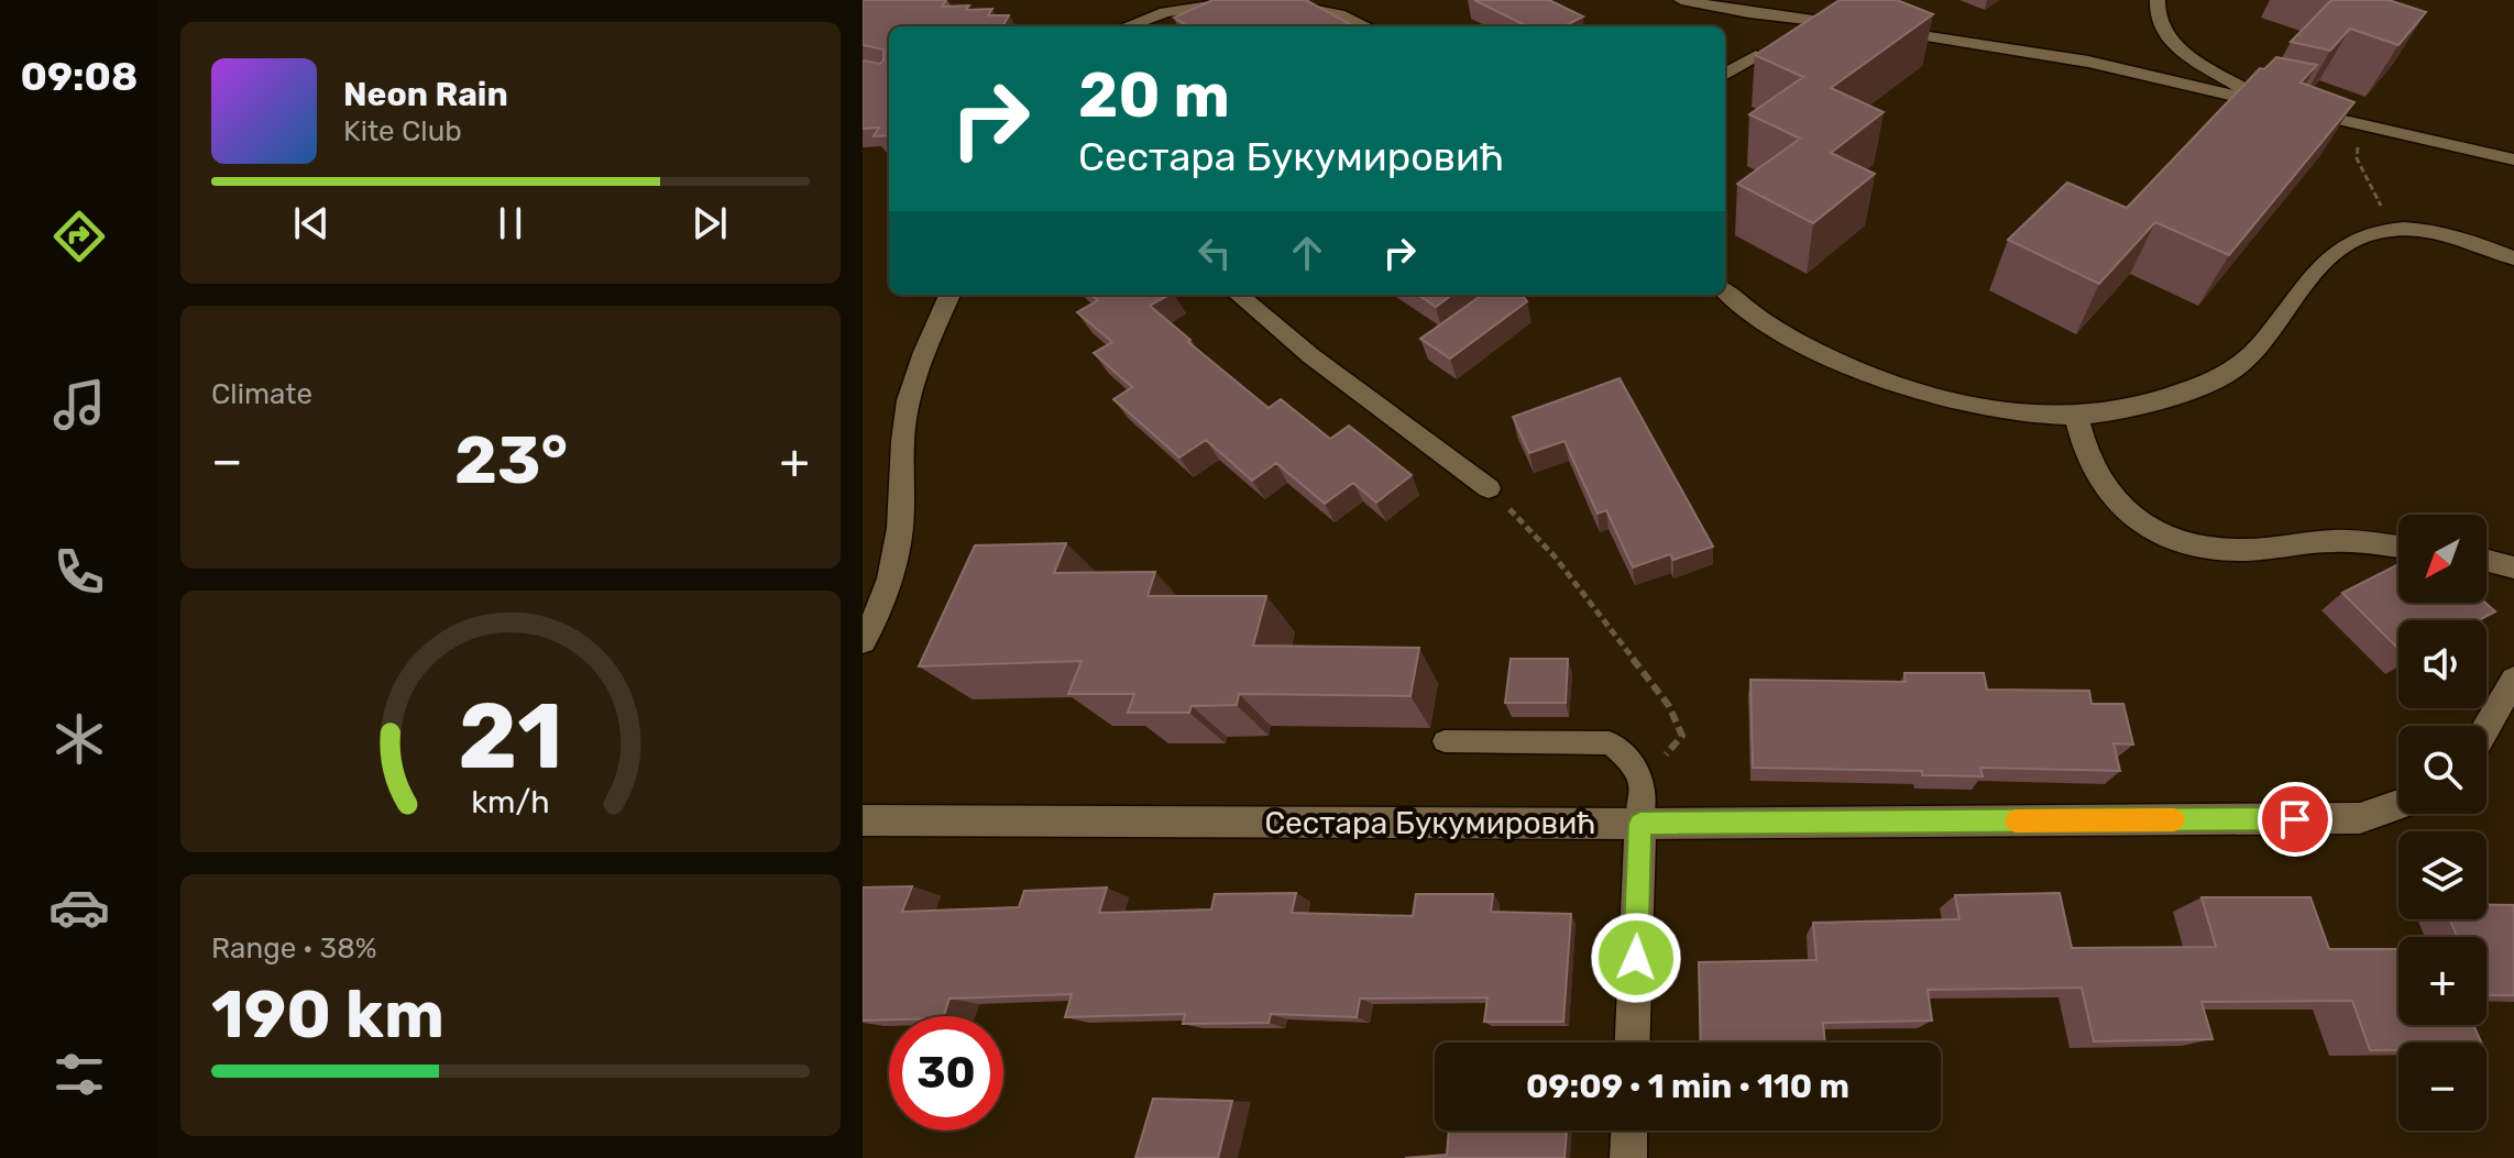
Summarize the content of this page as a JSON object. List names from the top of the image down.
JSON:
{
  "streets": {
    "street": ["Сестара Букумировић"]
  },
  "north": "bottom left",
  "page": {
    "tabs": "09:08",
    "turn": ["20 m", "Сестара Букумировић"],
    "song": ["Neon Rain", "Kite Club"],
    "tile": [
      "Climate",
      ["Range · 38%", "190 km"]
    ],
    "heat": ["−", "23°", "+"],
    "map_buttons": ["+", "−"],
    "limit": "30",
    "trip": "09:09 · 1 min · 110 m",
    "gauge": ["21", "km/h"]
  }
}
